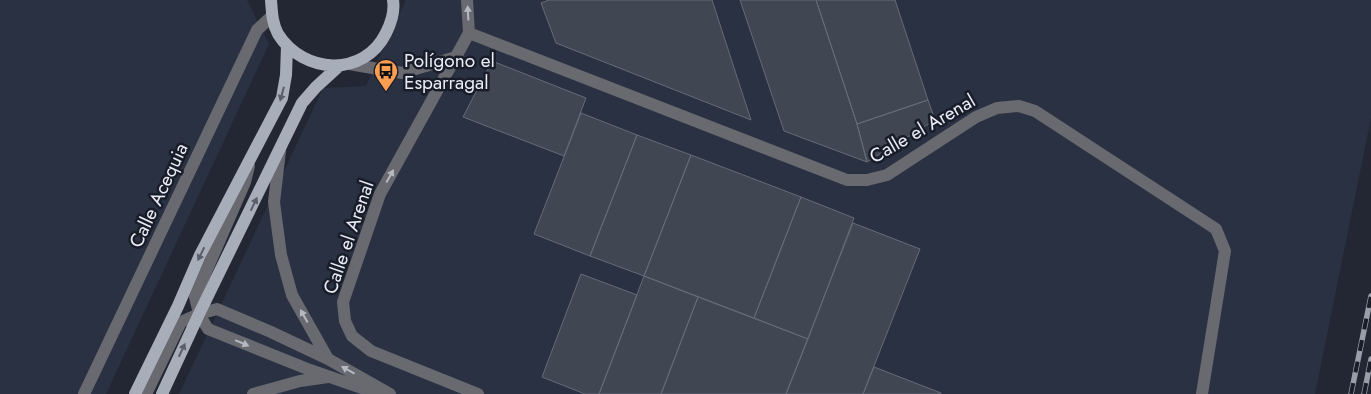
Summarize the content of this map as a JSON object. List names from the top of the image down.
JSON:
{
  "streets": {
    "street": ["Calle el Arenal", "Calle Acequia"]
  },
  "places": {
    "bus stop": ["Polígono el Esparragal"]
  }
}
